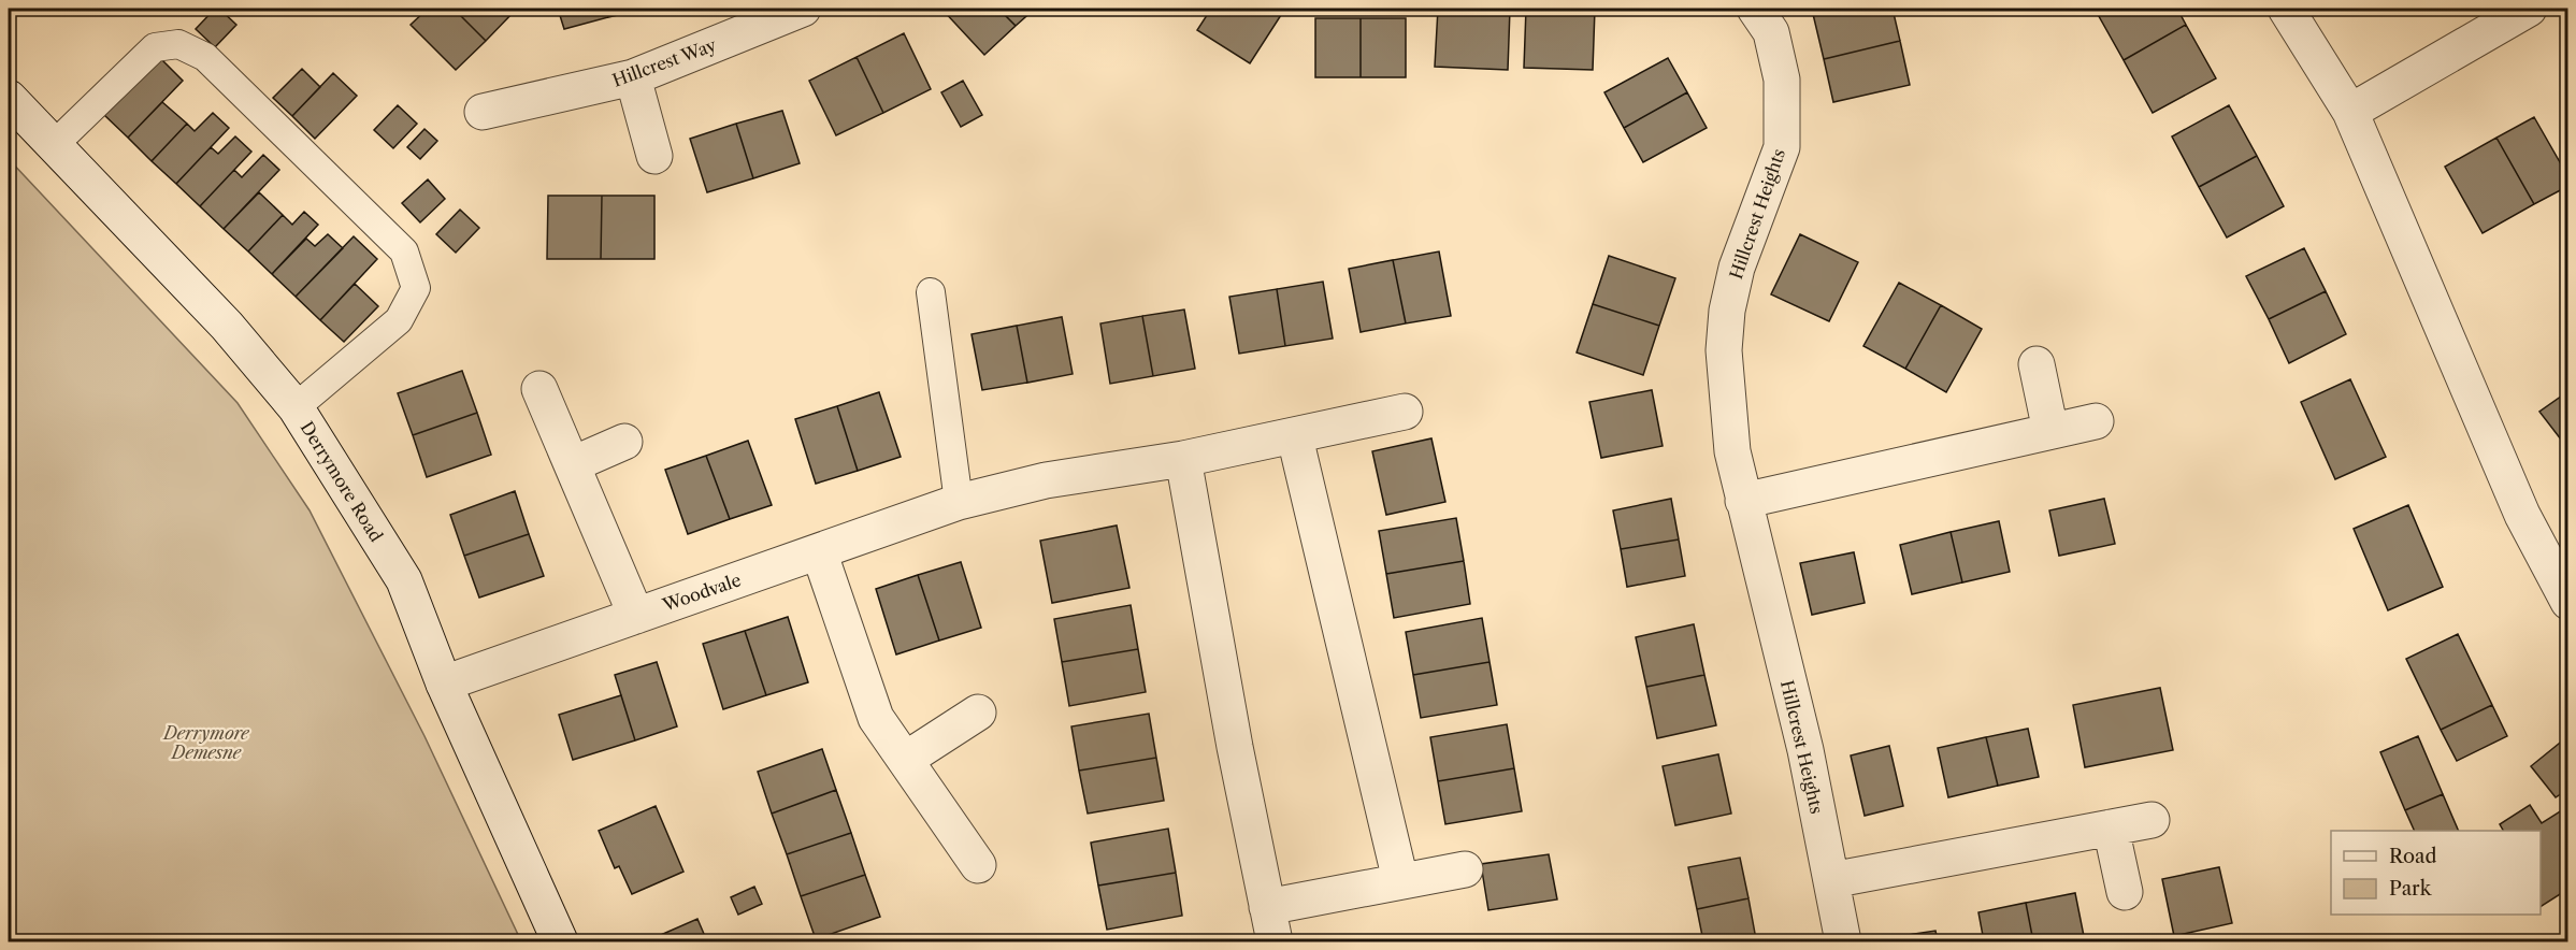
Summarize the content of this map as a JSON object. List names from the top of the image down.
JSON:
{
  "streets": {
    "street": [
      "Hillcrest Way",
      "Hillcrest Heights",
      "Derrymore Road",
      "Woodvale"
    ]
  },
  "crossings": [
    ["Derrymore Road", "Woodvale"]
  ],
  "parks": ["Derrymore Demesne"],
  "legend": ["Road", "Park"]
}
